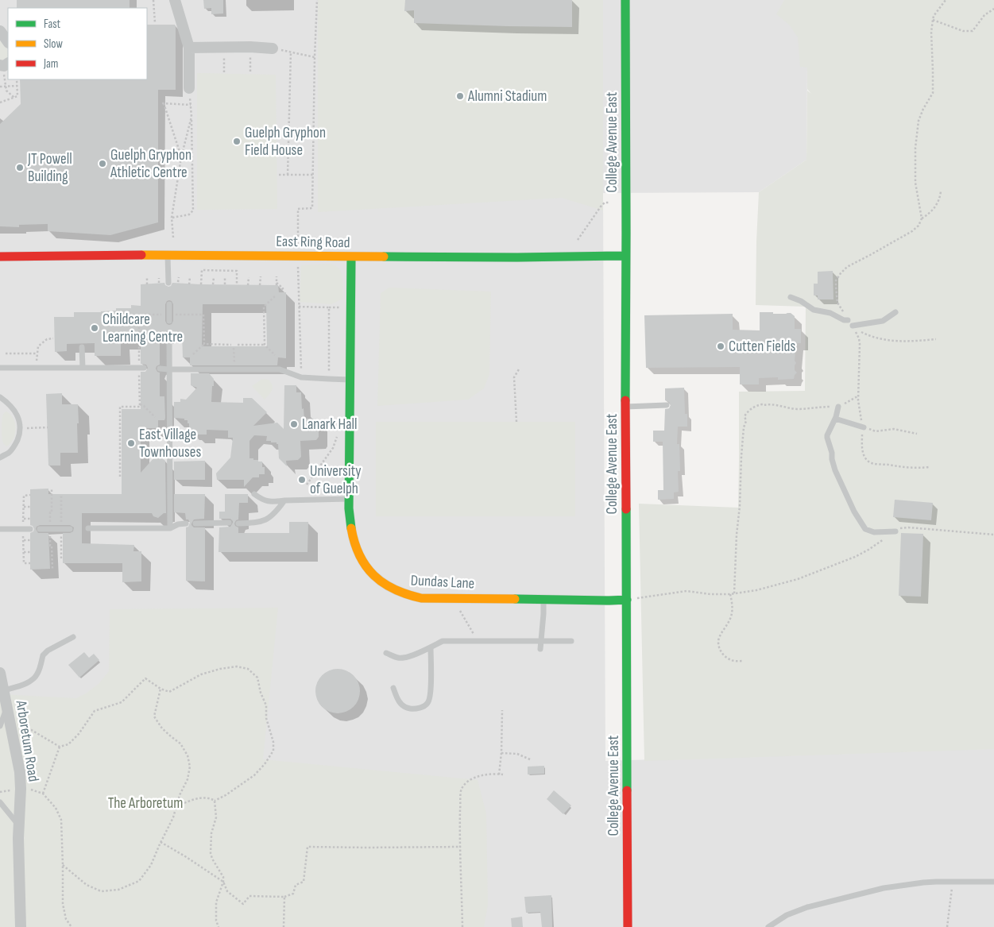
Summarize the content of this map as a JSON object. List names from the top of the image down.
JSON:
{
  "streets": {
    "street": [
      "College Avenue East",
      "East Ring Road",
      "Dundas Lane",
      "Arboretum Road"
    ]
  },
  "crossings": [
    ["College Avenue East", "East Ring Road"],
    ["College Avenue East", "Dundas Lane"],
    ["East Ring Road", "Dundas Lane"]
  ],
  "parks": ["The Arboretum"],
  "places": [
    "Alumni Stadium",
    "Guelph Gryphon Field House",
    "Guelph Gryphon Athletic Centre",
    "JT Powell Building",
    "Childcare Learning Centre",
    "Cutten Fields",
    "Lanark Hall",
    "East Village Townhouses",
    "University of Guelph"
  ],
  "legend": ["Fast", "Slow", "Jam"]
}
